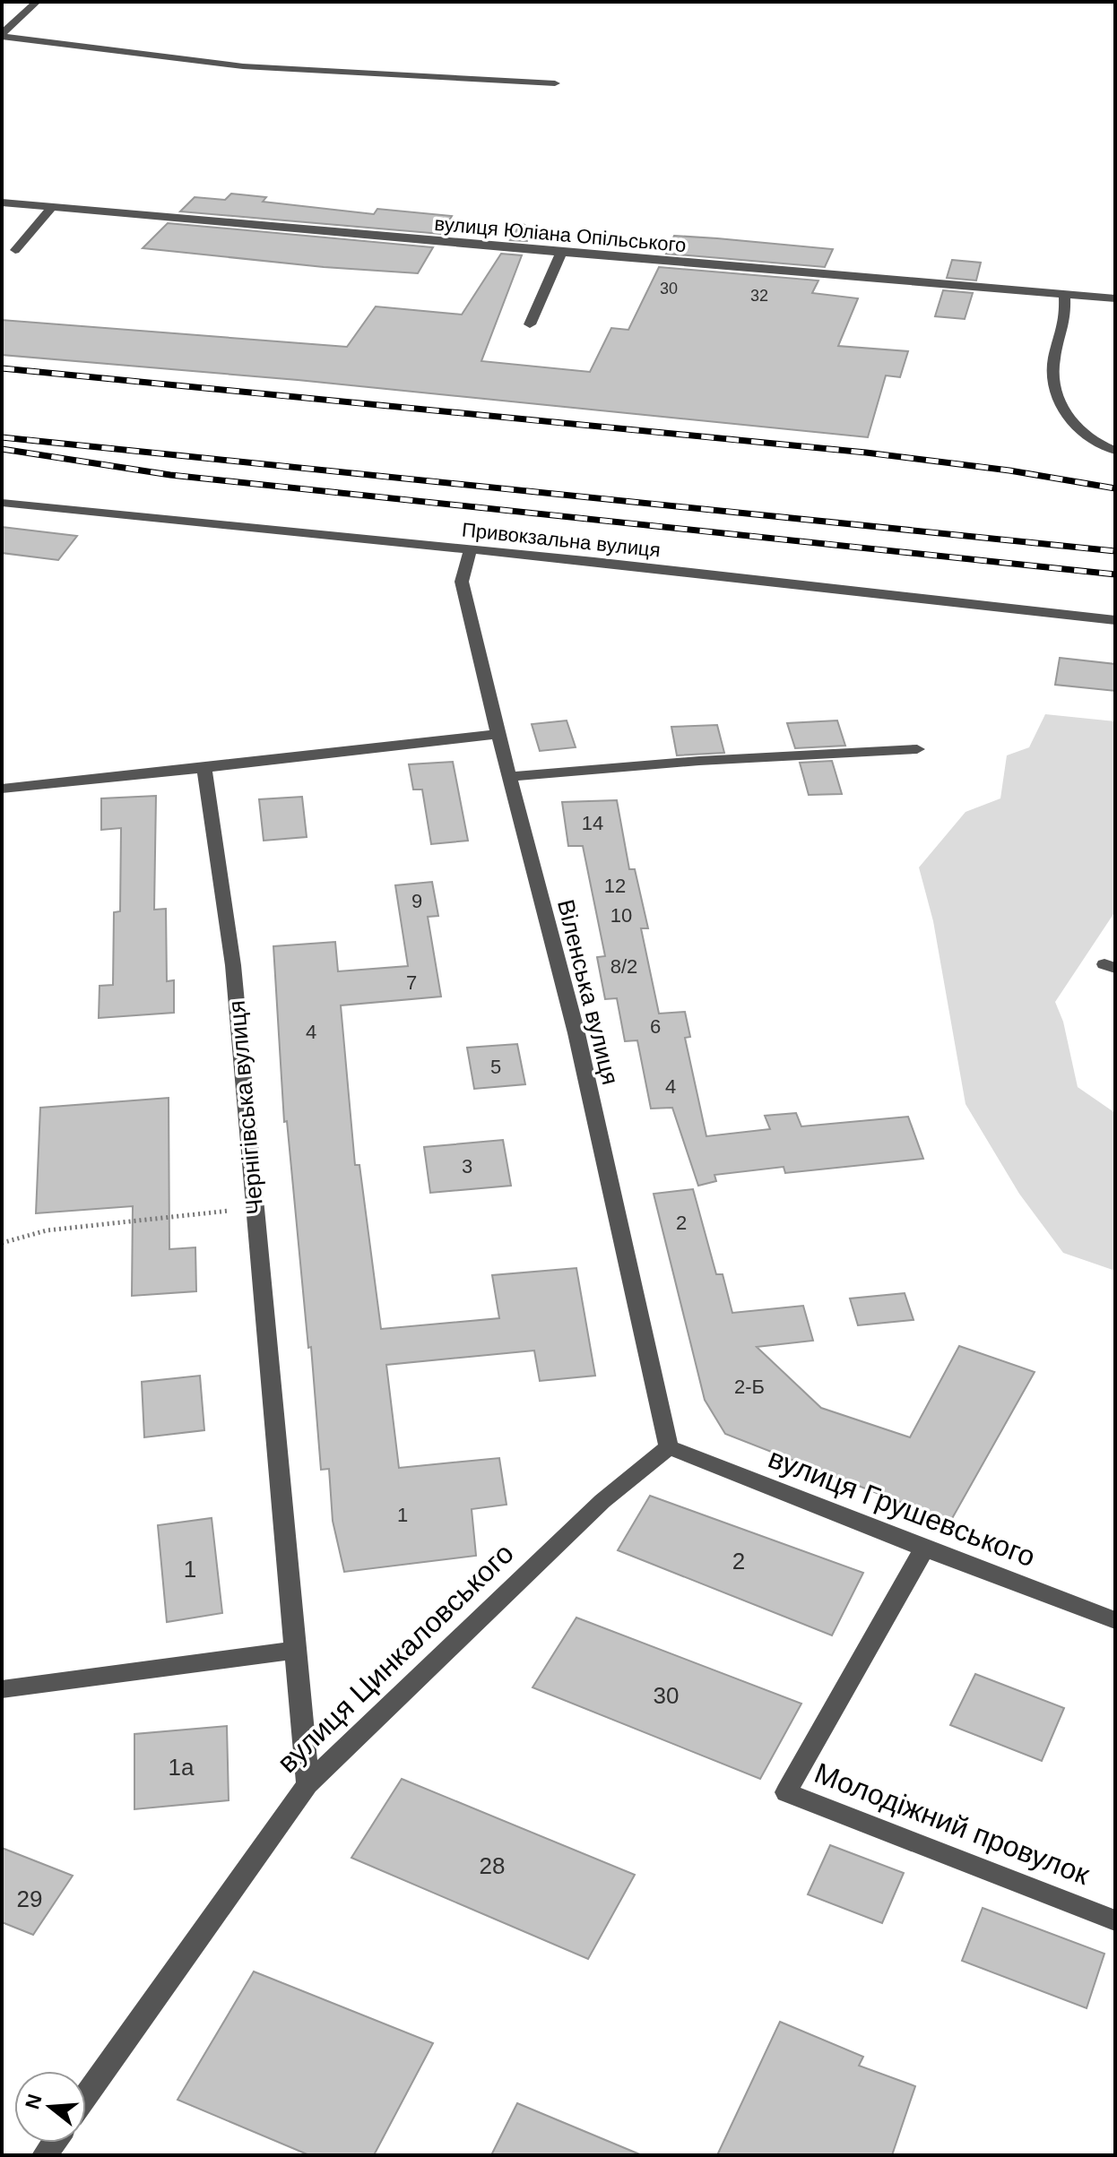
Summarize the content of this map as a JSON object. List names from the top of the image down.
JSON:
{
  "streets": {
    "street": [
      "вулиця Юліана Опільського",
      "Привокзальна вулиця",
      "Віленська вулиця",
      "Чернігівська вулиця",
      "вулиця Грушевського",
      "вулиця Цинкаловського",
      "Молодіжний провулок"
    ]
  },
  "crossings": [
    ["Привокзальна вулиця", "Віленська вулиця"],
    ["Віленська вулиця", "вулиця Грушевського"],
    ["Віленська вулиця", "вулиця Цинкаловського"],
    ["Чернігівська вулиця", "вулиця Цинкаловського"],
    ["вулиця Грушевського", "вулиця Цинкаловського"],
    ["вулиця Грушевського", "Молодіжний провулок"]
  ],
  "house_numbers": [
    "30",
    "32",
    "14",
    "12",
    "9",
    "10",
    "8/2",
    "7",
    "6",
    "4",
    "5",
    "4",
    "3",
    "2",
    "2-Б",
    "1",
    "2",
    "1",
    "30",
    "1а",
    "28",
    "29"
  ],
  "north": "left"
}
